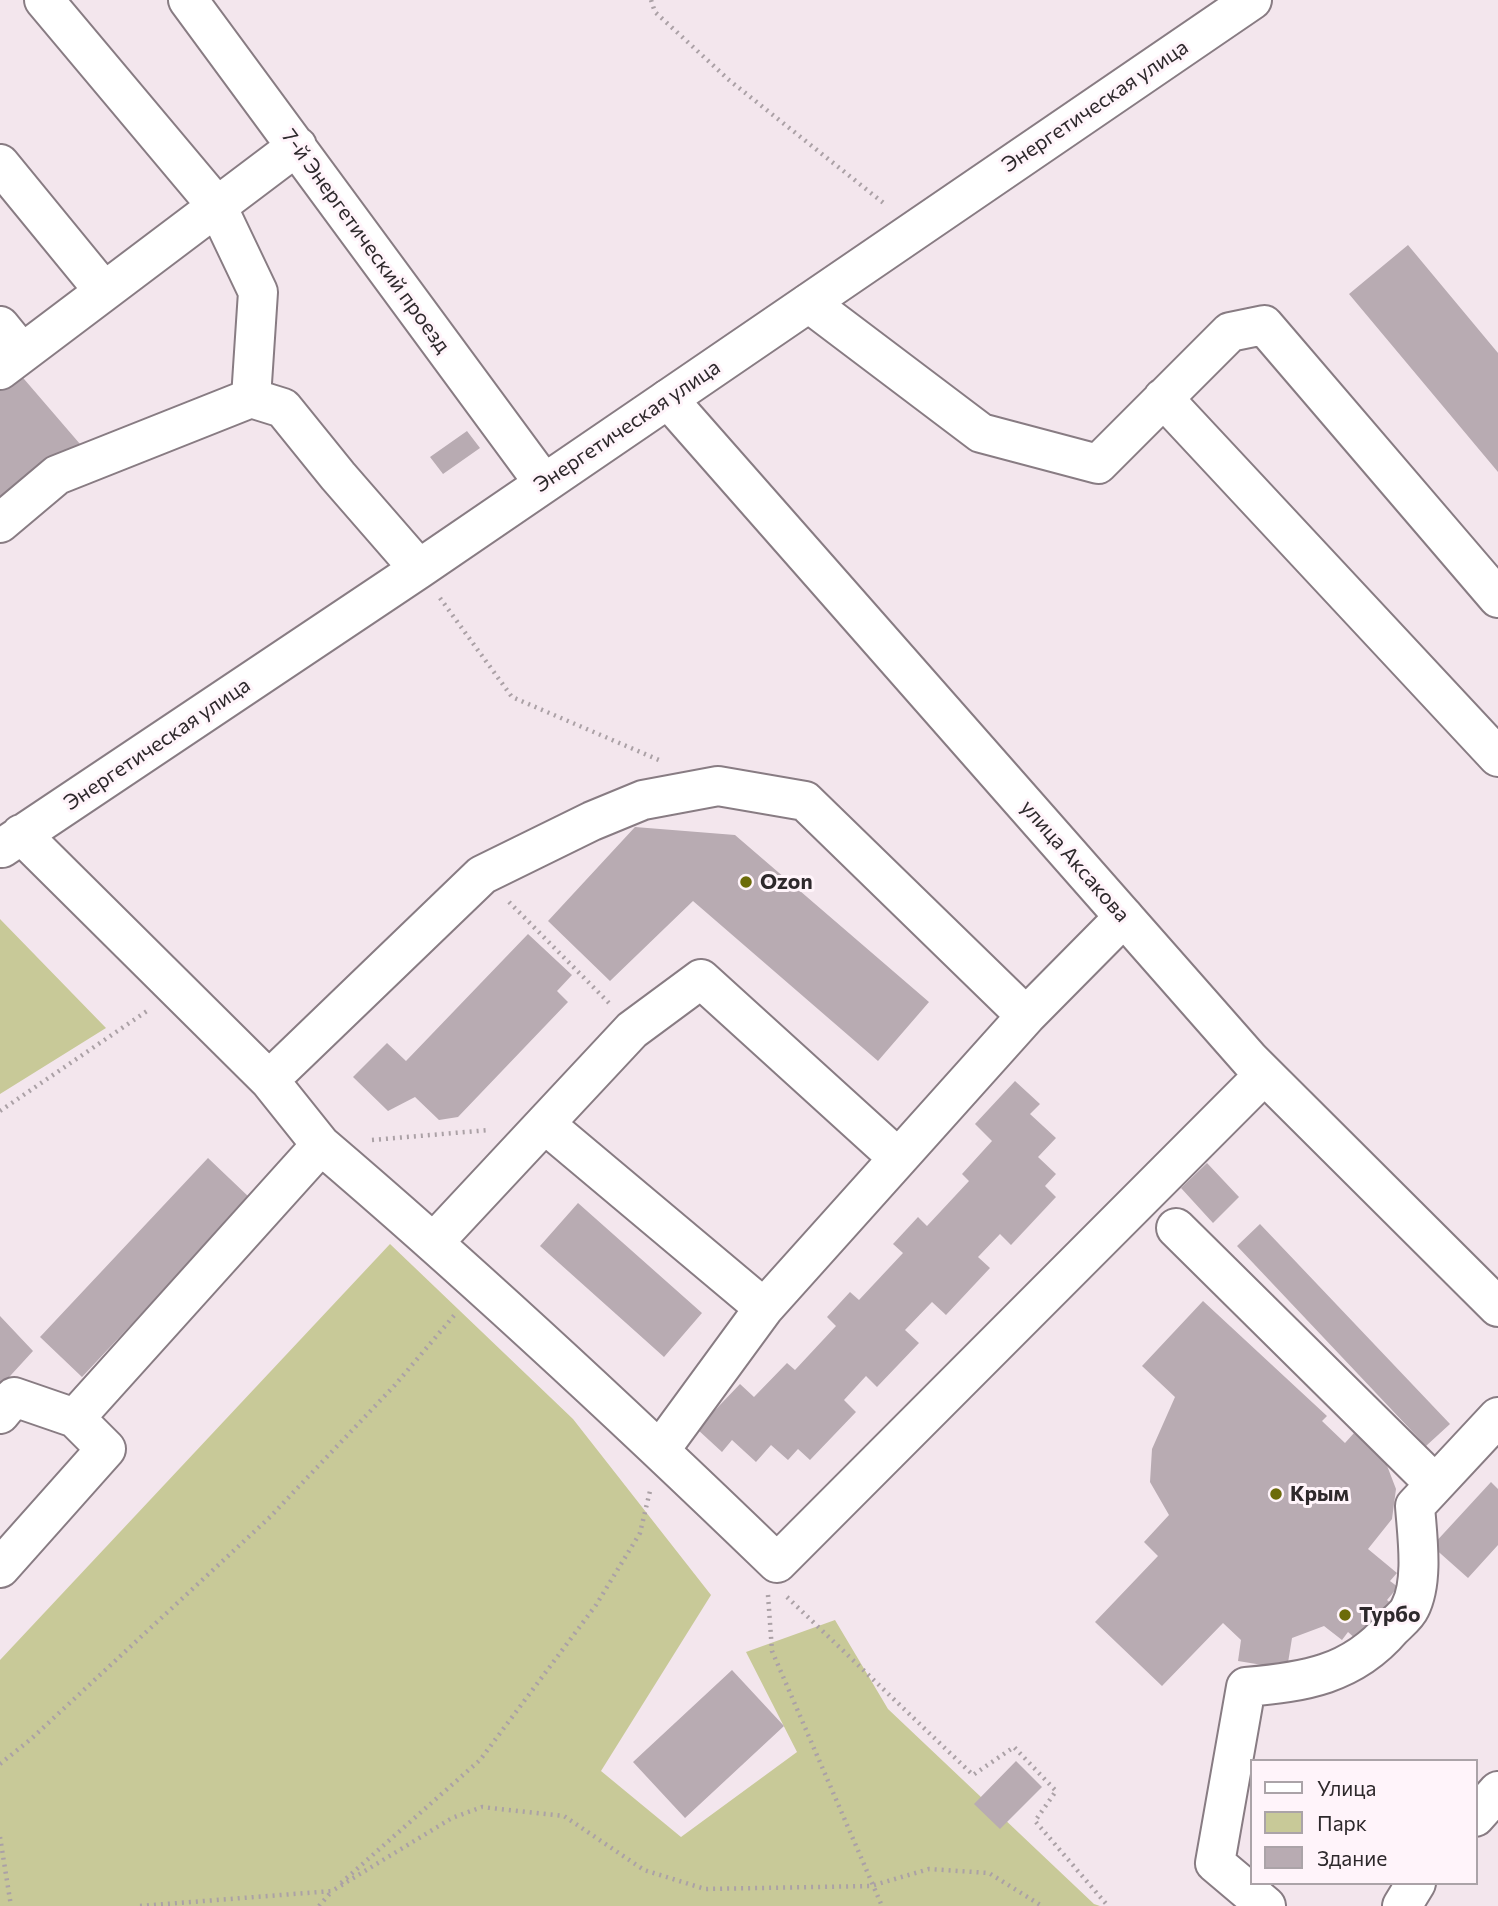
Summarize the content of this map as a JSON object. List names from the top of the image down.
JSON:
{
  "streets": {
    "main road": ["Энергетическая улица", "7-й Энергетический проезд", "улица Аксакова"]
  },
  "crossings": [
    ["Энергетическая улица", "7-й Энергетический проезд"],
    ["Энергетическая улица", "улица Аксакова"]
  ],
  "places": ["Ozon", "Крым", "Турбо"],
  "legend": ["Улица", "Парк", "Здание"]
}
